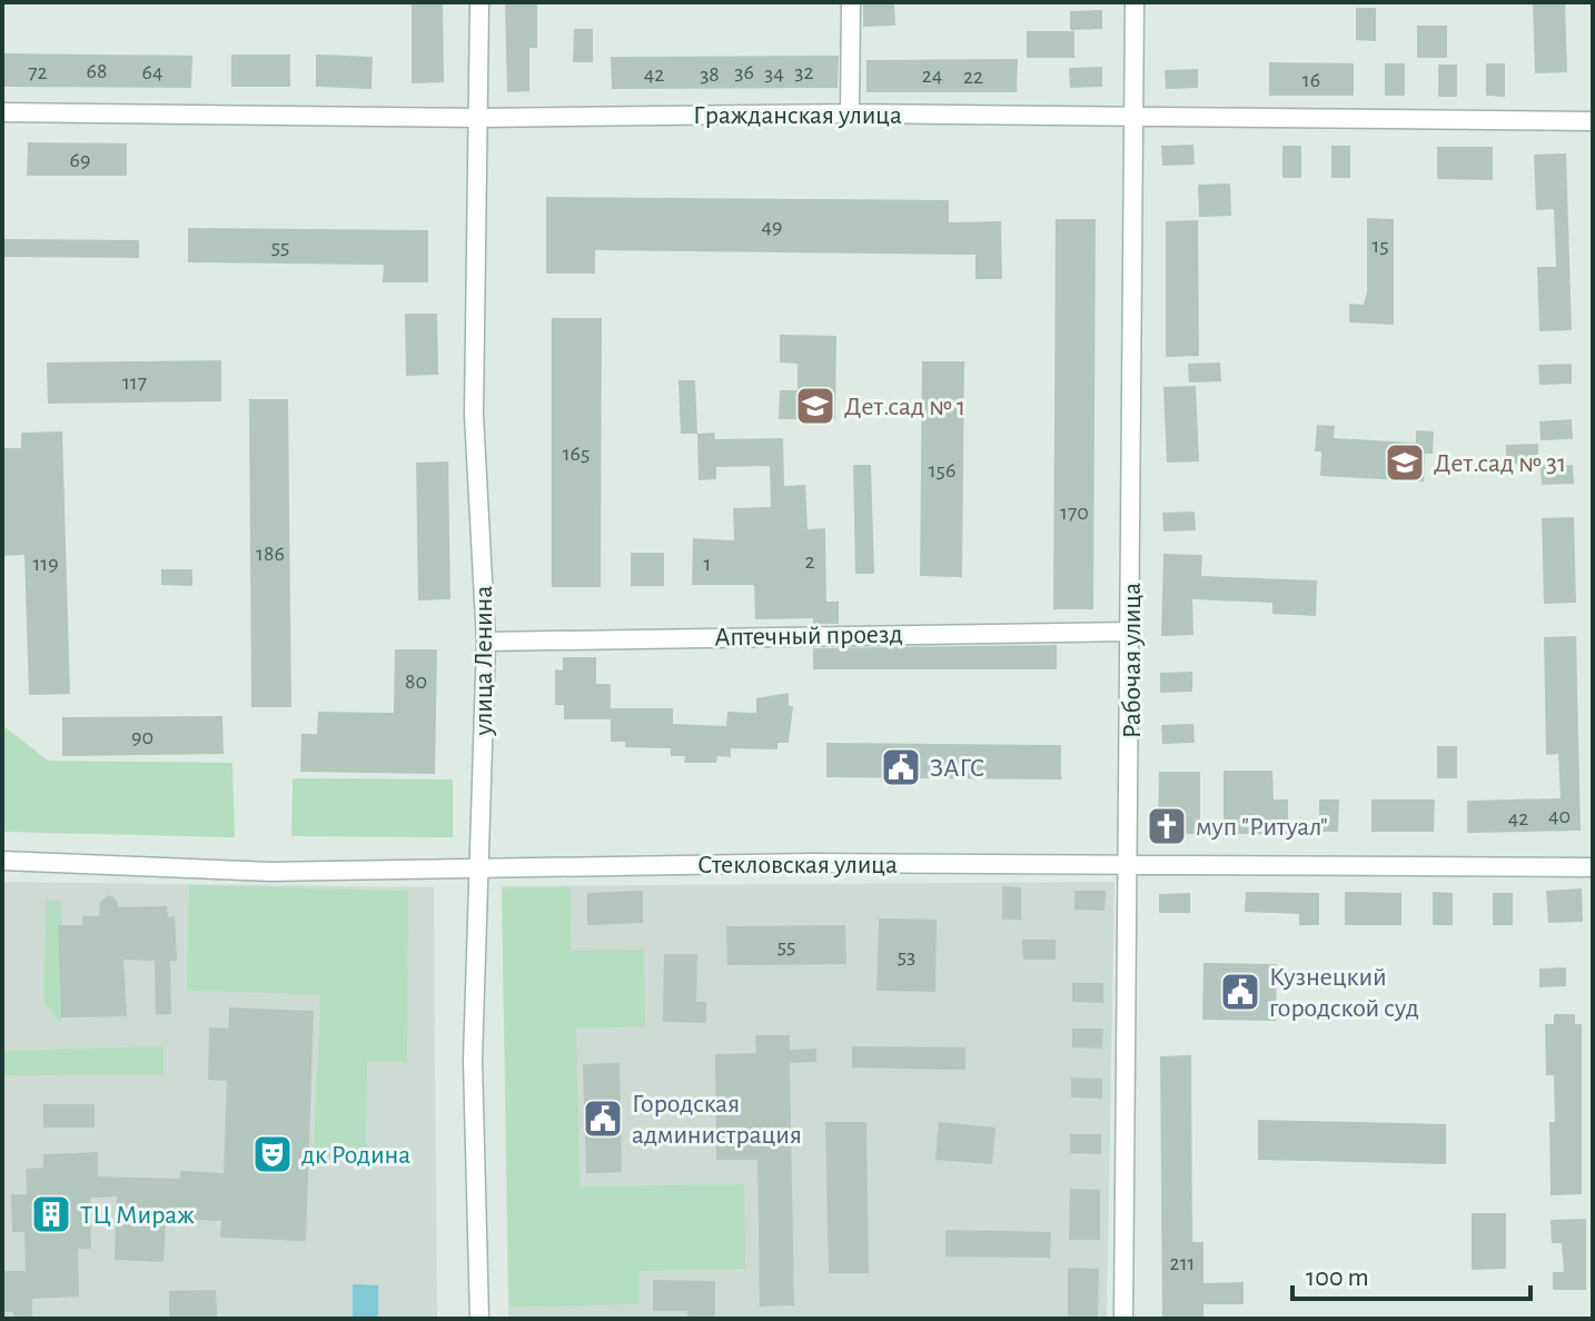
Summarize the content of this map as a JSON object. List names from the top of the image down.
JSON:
{
  "streets": {
    "street": [
      "Гражданская улица",
      "Аптечный проезд",
      "улица Ленина",
      "Рабочая улица",
      "Стекловская улица"
    ]
  },
  "crossings": [
    ["Гражданская улица", "улица Ленина"],
    ["Гражданская улица", "Рабочая улица"],
    ["Аптечный проезд", "улица Ленина"],
    ["Аптечный проезд", "Рабочая улица"],
    ["улица Ленина", "Стекловская улица"],
    ["Рабочая улица", "Стекловская улица"]
  ],
  "places": {
    "school or university": ["Дет.сад № 1", "Дет.сад № 31"],
    "public building": ["ЗАГС", "Кузнецкий городской суд", "Городская администрация"],
    "church": ["муп \"Ритуал\""],
    "theatre": ["дк Родина"],
    "building": ["ТЦ Мираж"]
  },
  "house_numbers": [
    "68",
    "72",
    "64",
    "36",
    "32",
    "34",
    "42",
    "38",
    "24",
    "22",
    "16",
    "69",
    "49",
    "15",
    "55",
    "117",
    "165",
    "156",
    "170",
    "186",
    "2",
    "119",
    "1",
    "80",
    "90",
    "40",
    "42",
    "55",
    "53",
    "211"
  ],
  "scale_bar": "100 m"
}
